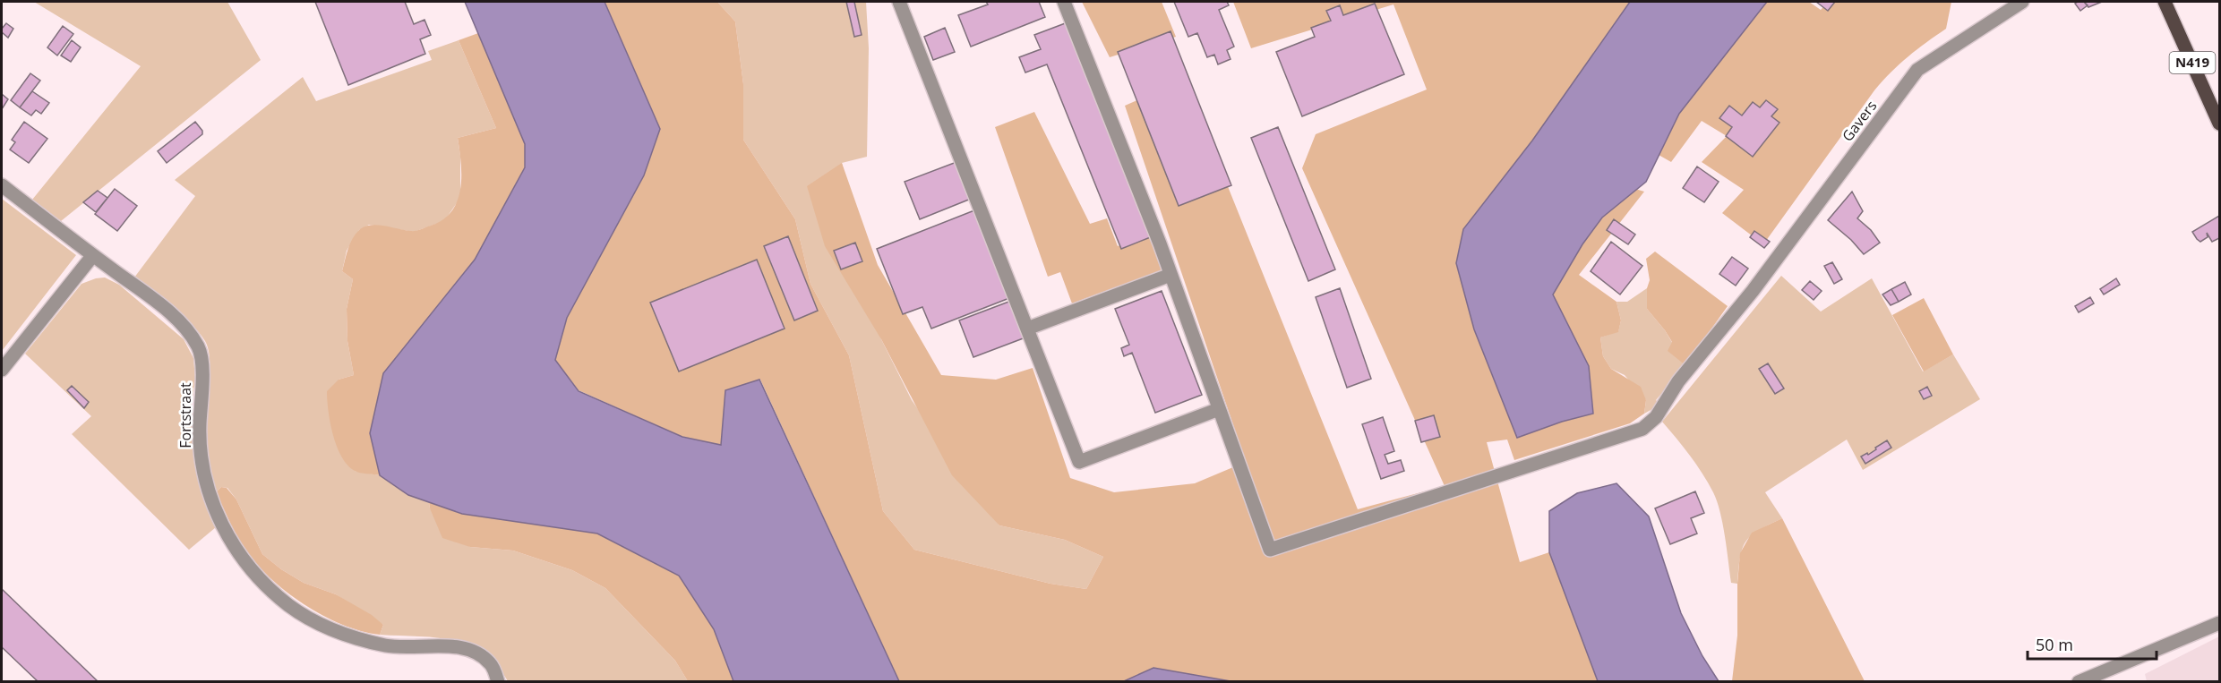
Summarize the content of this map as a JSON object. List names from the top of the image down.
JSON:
{
  "streets": {
    "main road": ["N419"],
    "street": ["Gavers", "Fortstraat"]
  },
  "scale_bar": "50 m"
}
